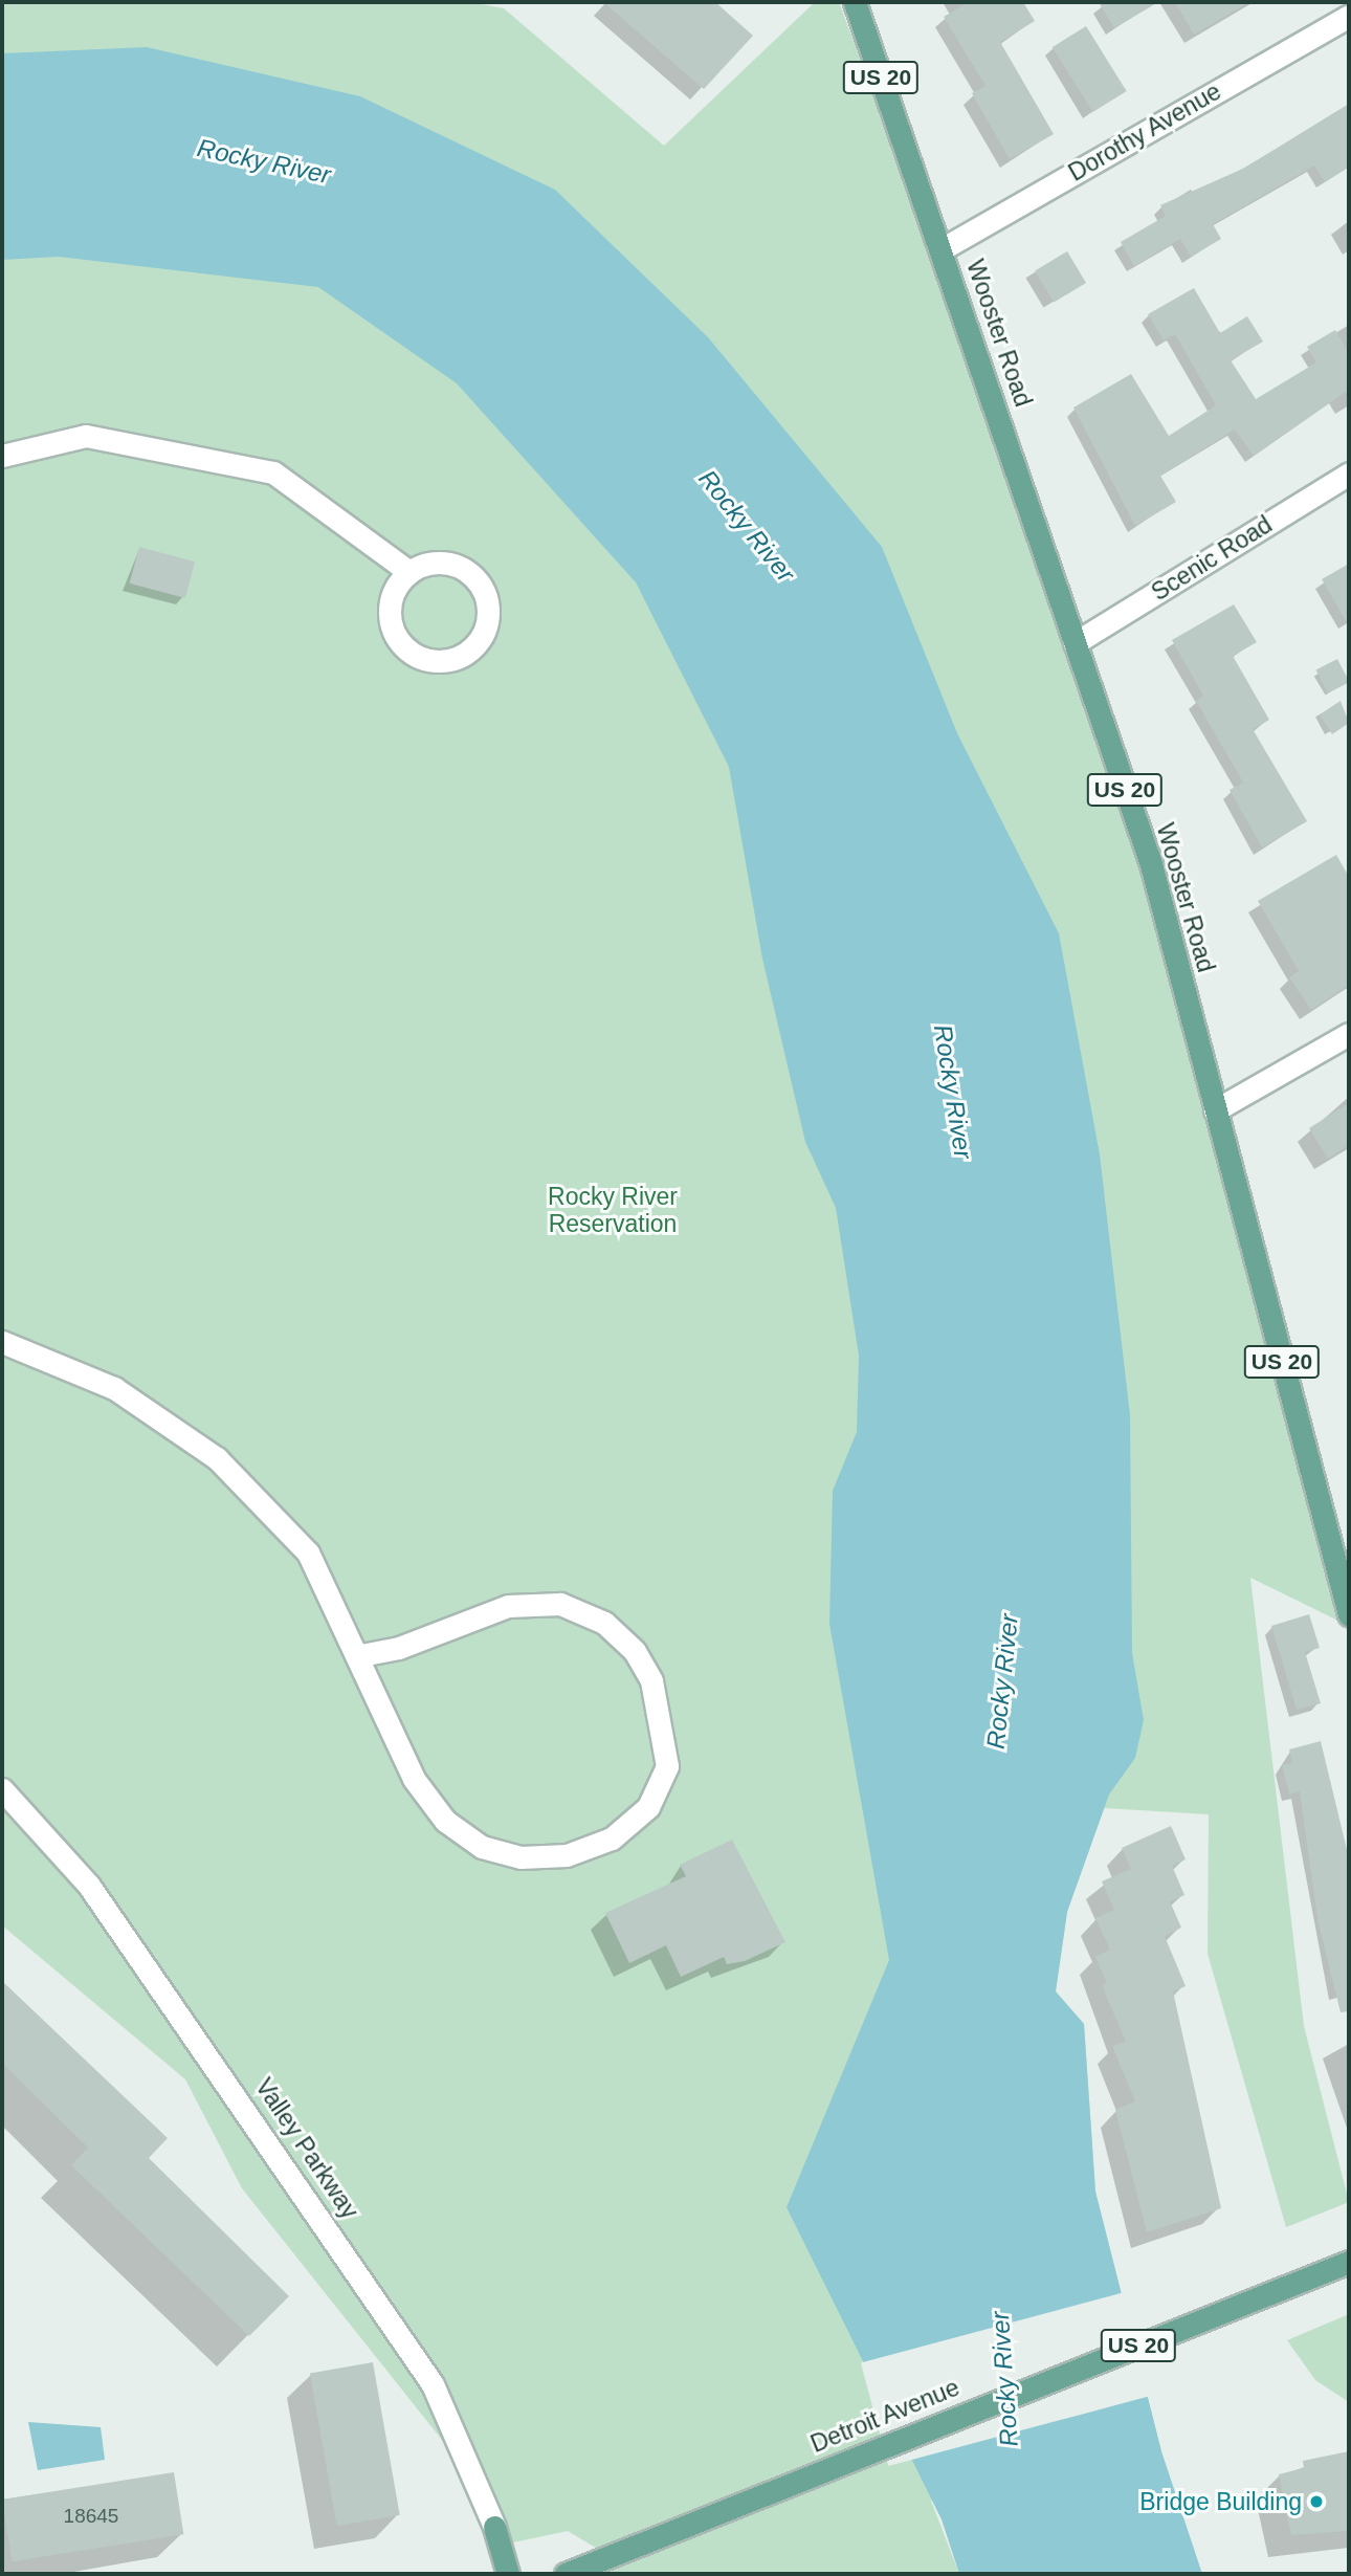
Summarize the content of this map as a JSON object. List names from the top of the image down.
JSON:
{
  "streets": {
    "main road": [
      "US 20",
      "Wooster Road",
      "Valley Parkway",
      "Detroit Avenue"
    ],
    "street": ["Dorothy Avenue", "Scenic Road"]
  },
  "crossings": [
    ["Dorothy Avenue", "Wooster Road"],
    ["Wooster Road", "Scenic Road"]
  ],
  "water": ["Rocky River"],
  "parks": ["Rocky River Reservation"],
  "places": ["Bridge Building"],
  "house_numbers": ["18645"]
}
